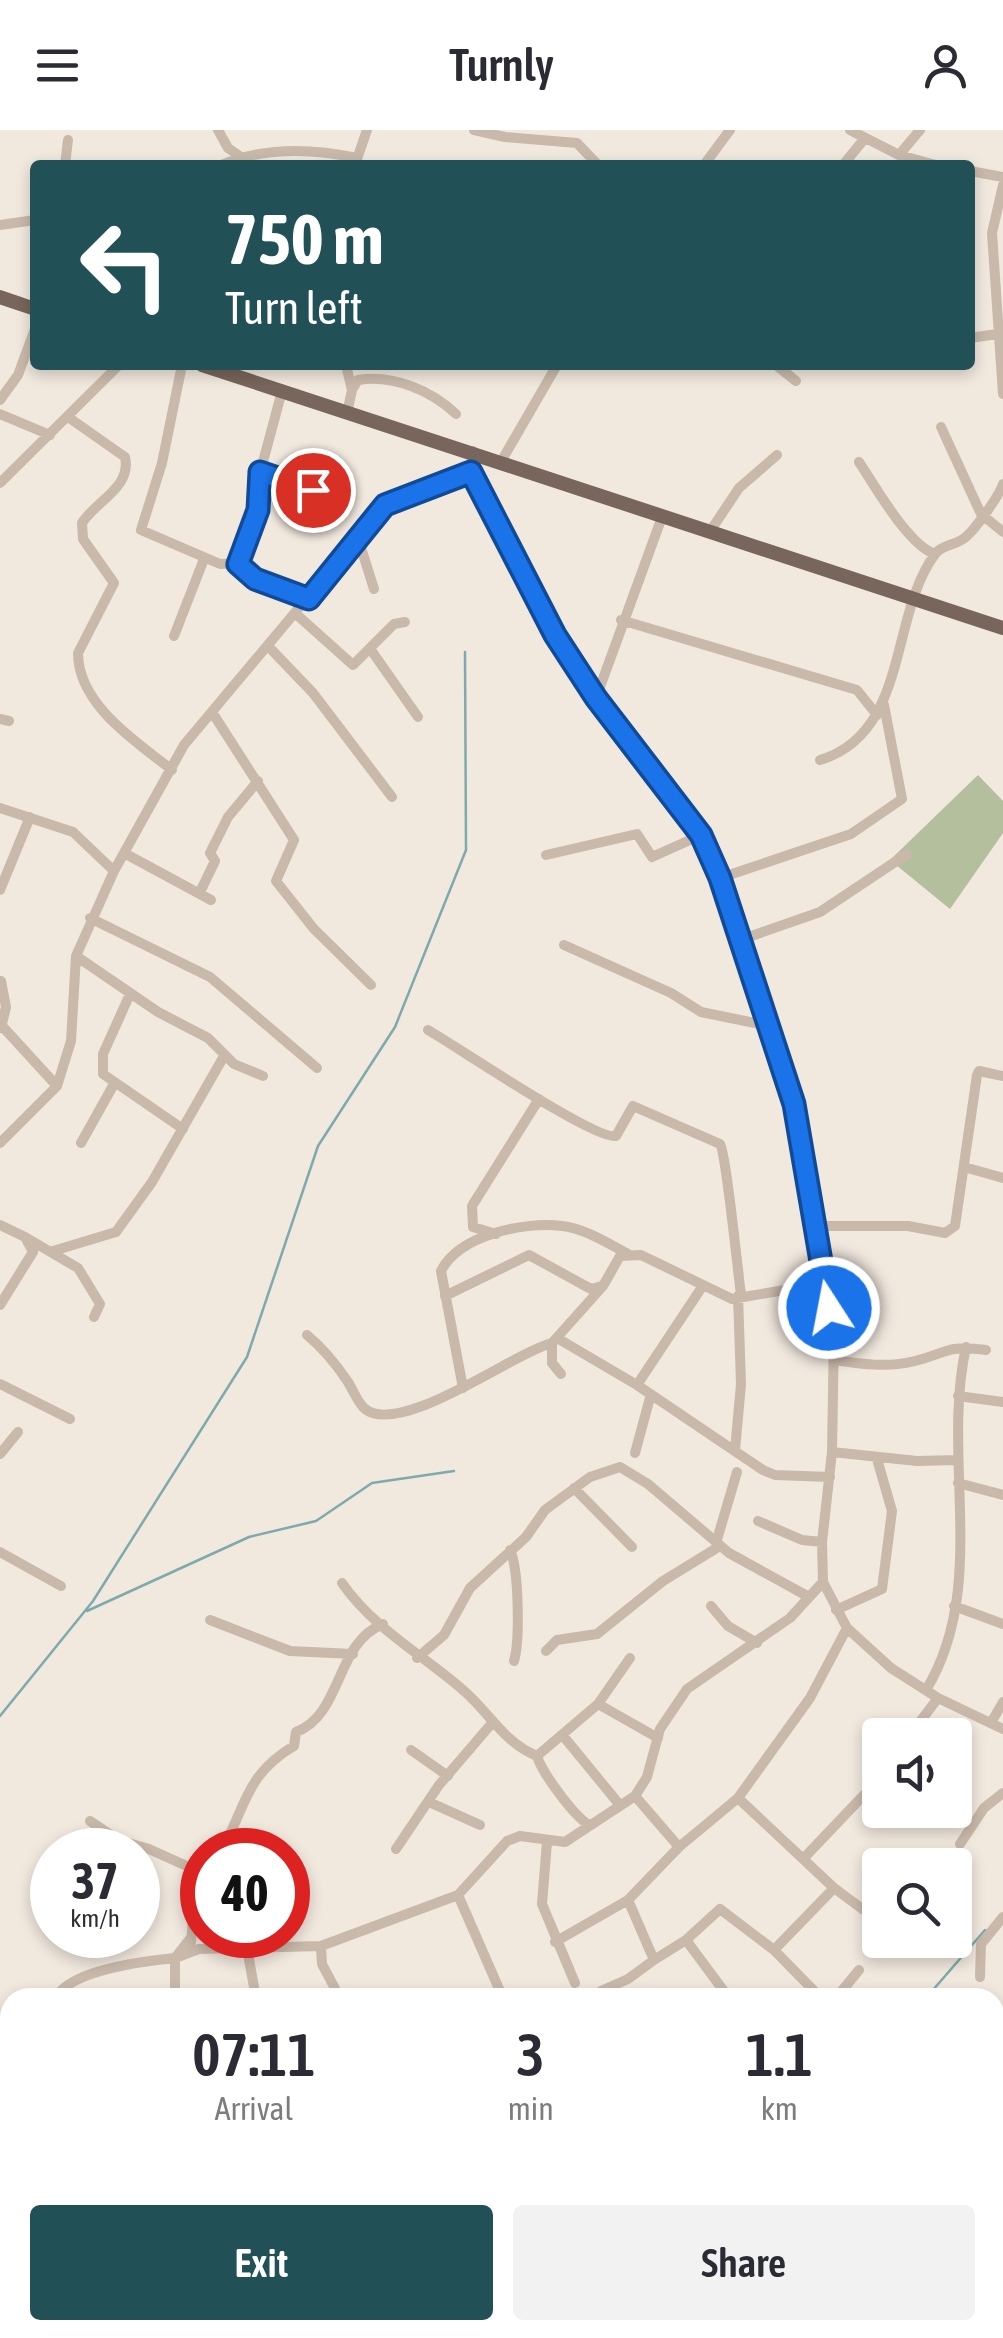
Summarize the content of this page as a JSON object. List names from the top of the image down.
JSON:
{
  "page": {
    "header": "Turnly",
    "turn": ["750 m", "Turn left"],
    "speed": "37 km/h",
    "limit": "40",
    "eta": [
      "07:11",
      "Arrival",
      "3",
      "min",
      "1.1",
      "km"
    ],
    "buttons": ["Exit", "Share"]
  }
}
